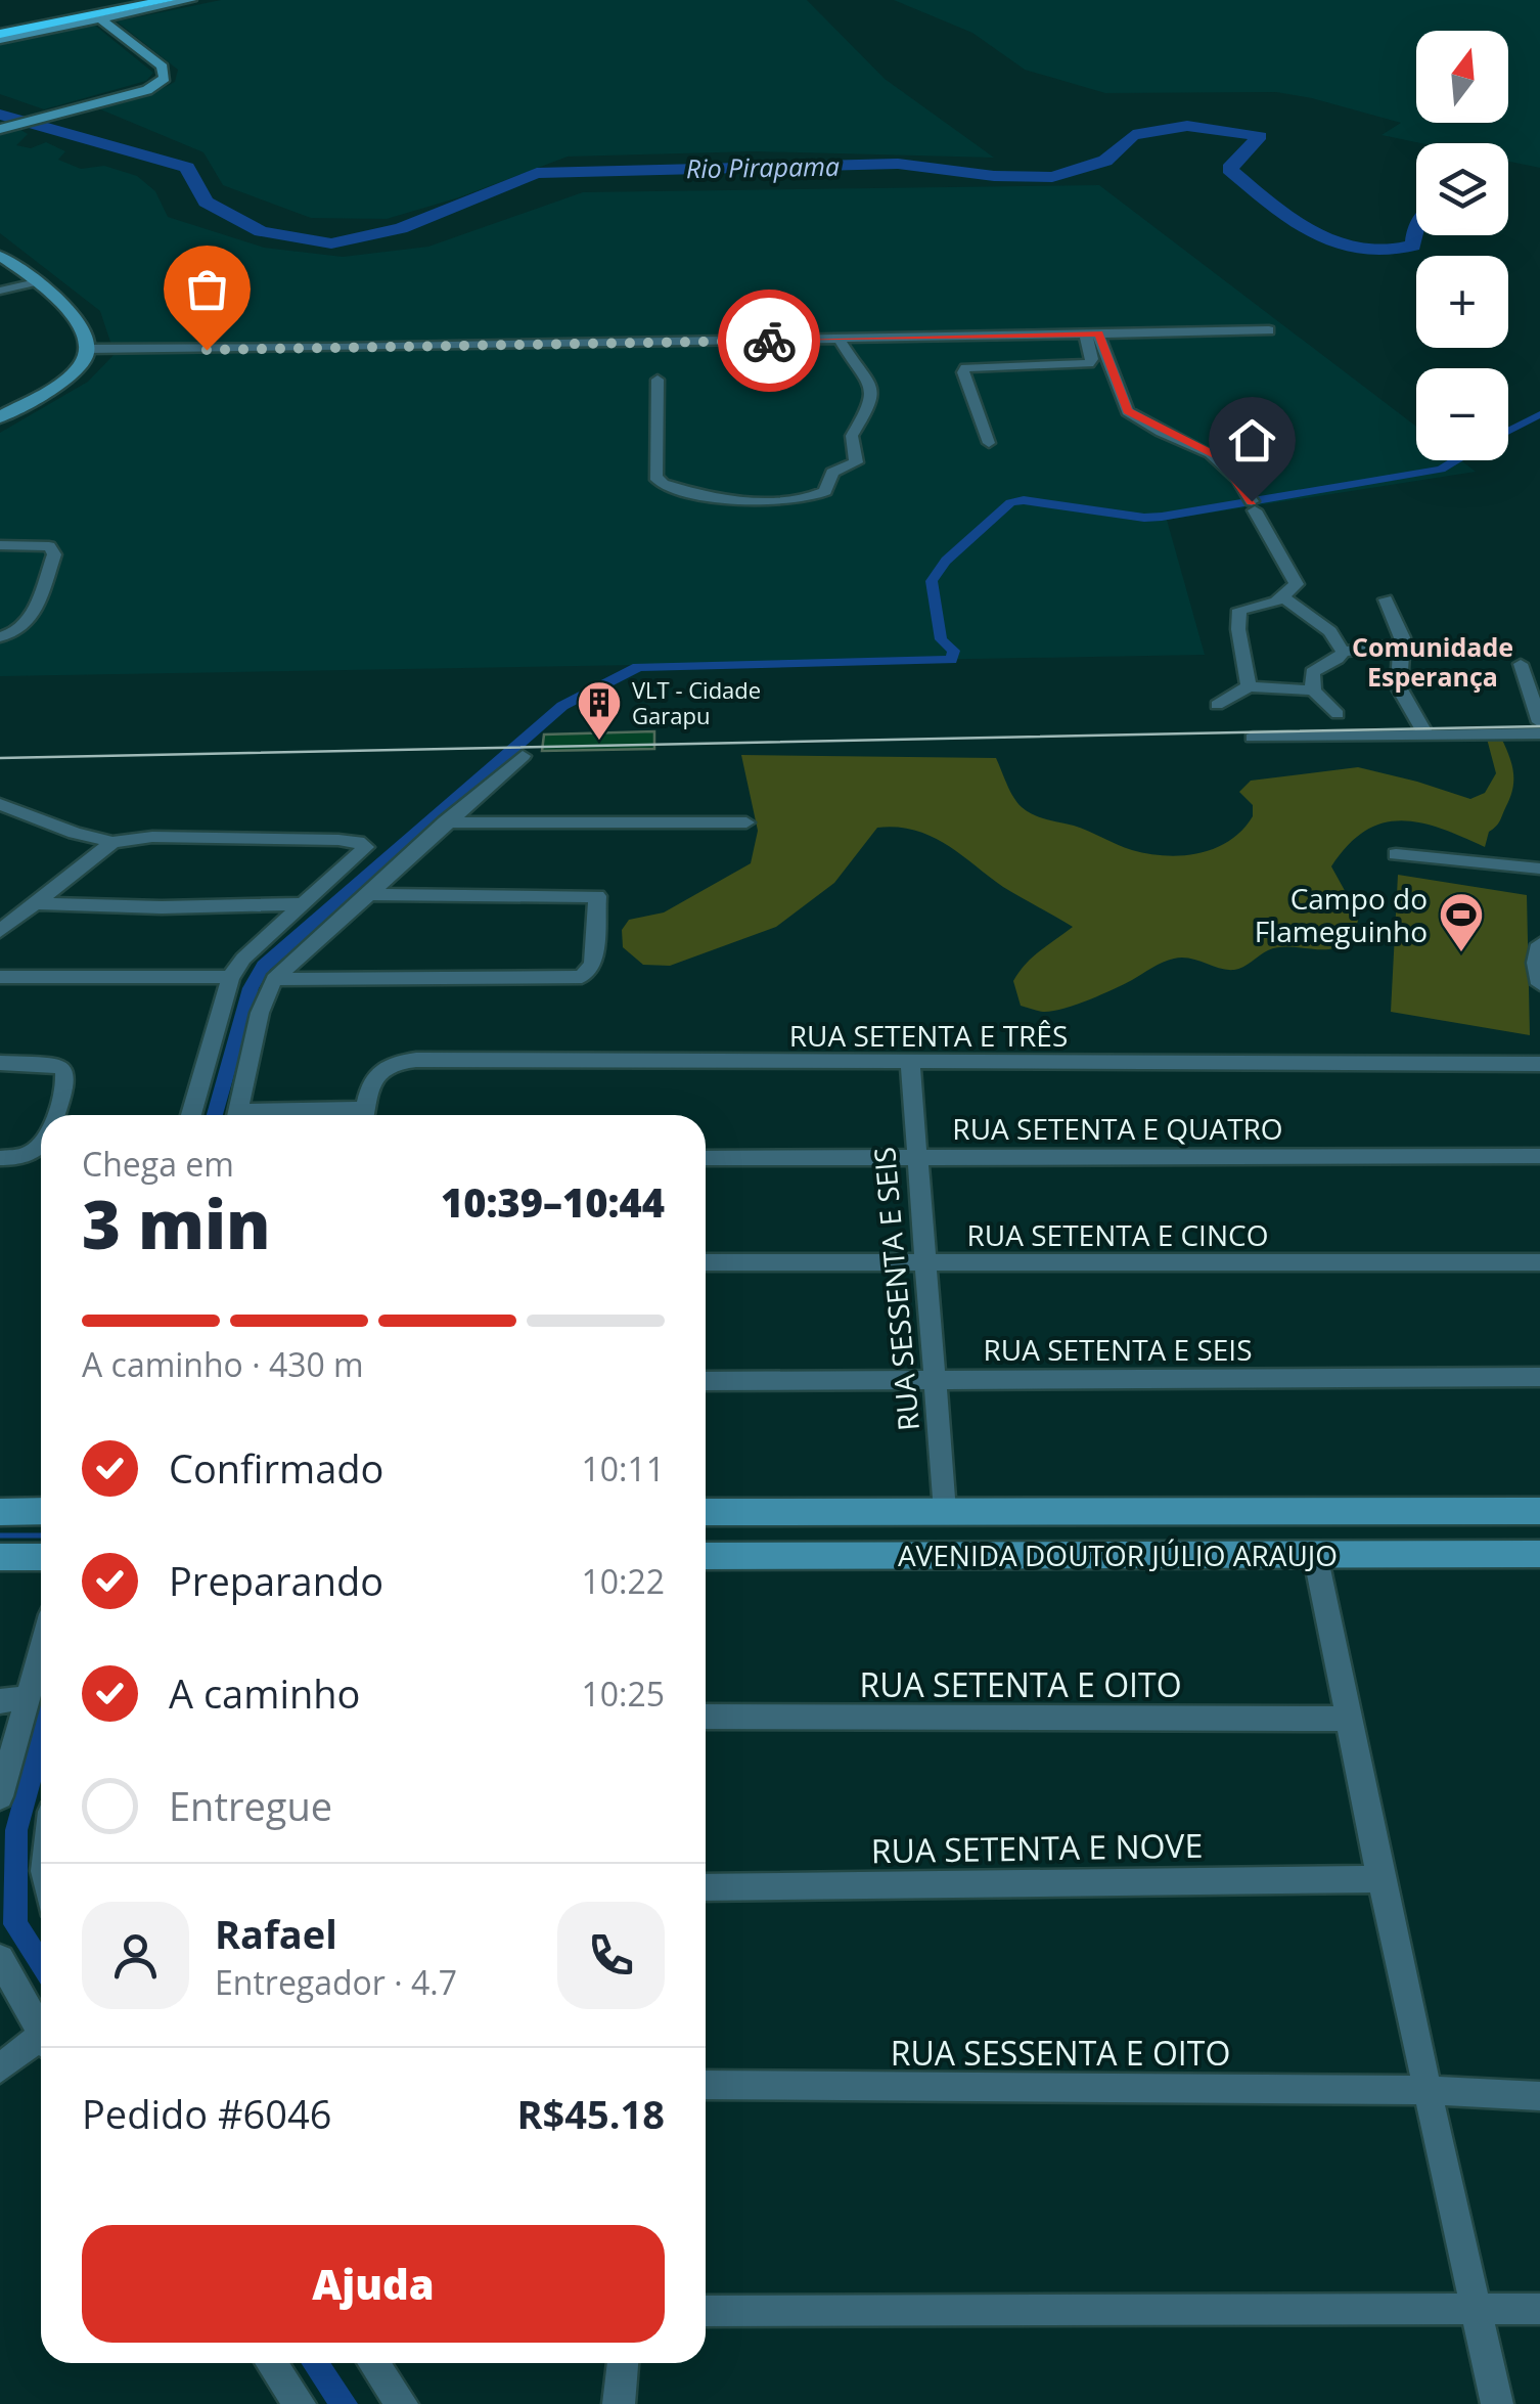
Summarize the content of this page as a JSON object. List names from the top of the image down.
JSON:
{
  "streets": {
    "main road": ["AVENIDA DOUTOR JÚLIO ARAUJO"],
    "street": [
      "RUA SETENTA E TRÊS",
      "RUA SETENTA E QUATRO",
      "RUA SETENTA E CINCO",
      "RUA SESSENTA E SEIS",
      "RUA SETENTA E SEIS",
      "RUA SETENTA E OITO",
      "RUA SETENTA E NOVE",
      "RUA SESSENTA E OITO"
    ]
  },
  "crossings": [
    ["RUA SETENTA E TRÊS", "RUA SESSENTA E SEIS"],
    ["RUA SETENTA E QUATRO", "RUA SESSENTA E SEIS"],
    ["RUA SETENTA E CINCO", "RUA SESSENTA E SEIS"],
    ["RUA SESSENTA E SEIS", "RUA SETENTA E SEIS"],
    ["RUA SESSENTA E SEIS", "AVENIDA DOUTOR JÚLIO ARAUJO"]
  ],
  "districts": ["Comunidade Esperança"],
  "water": ["Rio Pirapama"],
  "places": {
    "building": ["VLT - Cidade Garapu"],
    "sports": ["Campo do Flameguinho"]
  },
  "north": "top",
  "page": {
    "map_buttons": ["+", "−"],
    "heading": ["3 min", "Chega em", "10:39–10:44"],
    "panel": [
      "Rafael",
      "Entregador · 4.7",
      "Pedido #6046",
      "R$45.18"
    ],
    "bar": "A caminho · 430 m",
    "list": [
      ["Confirmado", "10:11"],
      ["Preparando", "10:22"],
      ["A caminho", "10:25"],
      "Entregue"
    ],
    "buttons": "Ajuda"
  }
}
